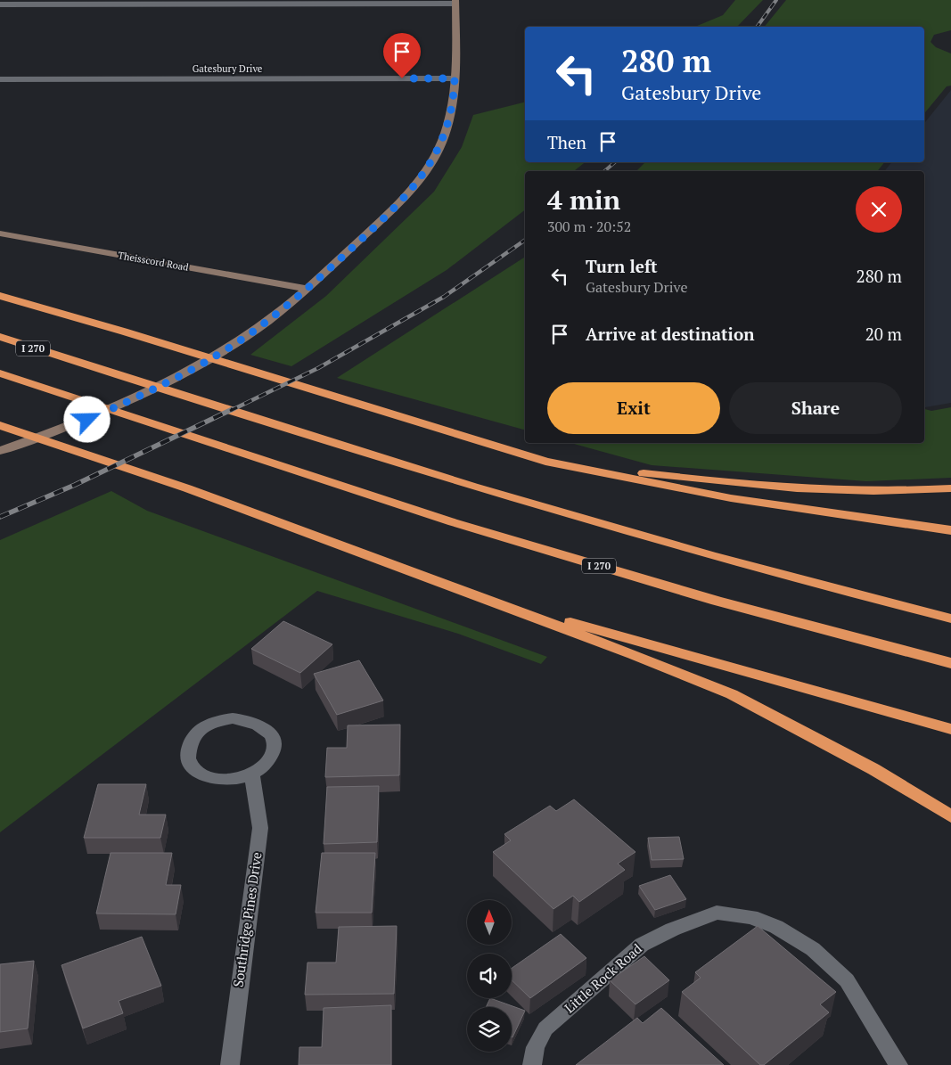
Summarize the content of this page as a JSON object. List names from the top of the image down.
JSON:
{
  "streets": {
    "highway": ["I 270"],
    "street": [
      "Gatesbury Drive",
      "Theisscord Road",
      "Southridge Pines Drive",
      "Little Rock Road"
    ]
  },
  "north": "top",
  "page": {
    "turn": ["280 m", "Gatesbury Drive"],
    "then": "Then",
    "heading": ["4 min", "300 m · 20:52"],
    "list": [
      {
        "name": "Turn left",
        "note": "Gatesbury Drive",
        "value": "280 m"
      },
      {
        "name": "Arrive at destination",
        "value": "20 m"
      }
    ],
    "buttons": ["Exit", "Share"]
  }
}
